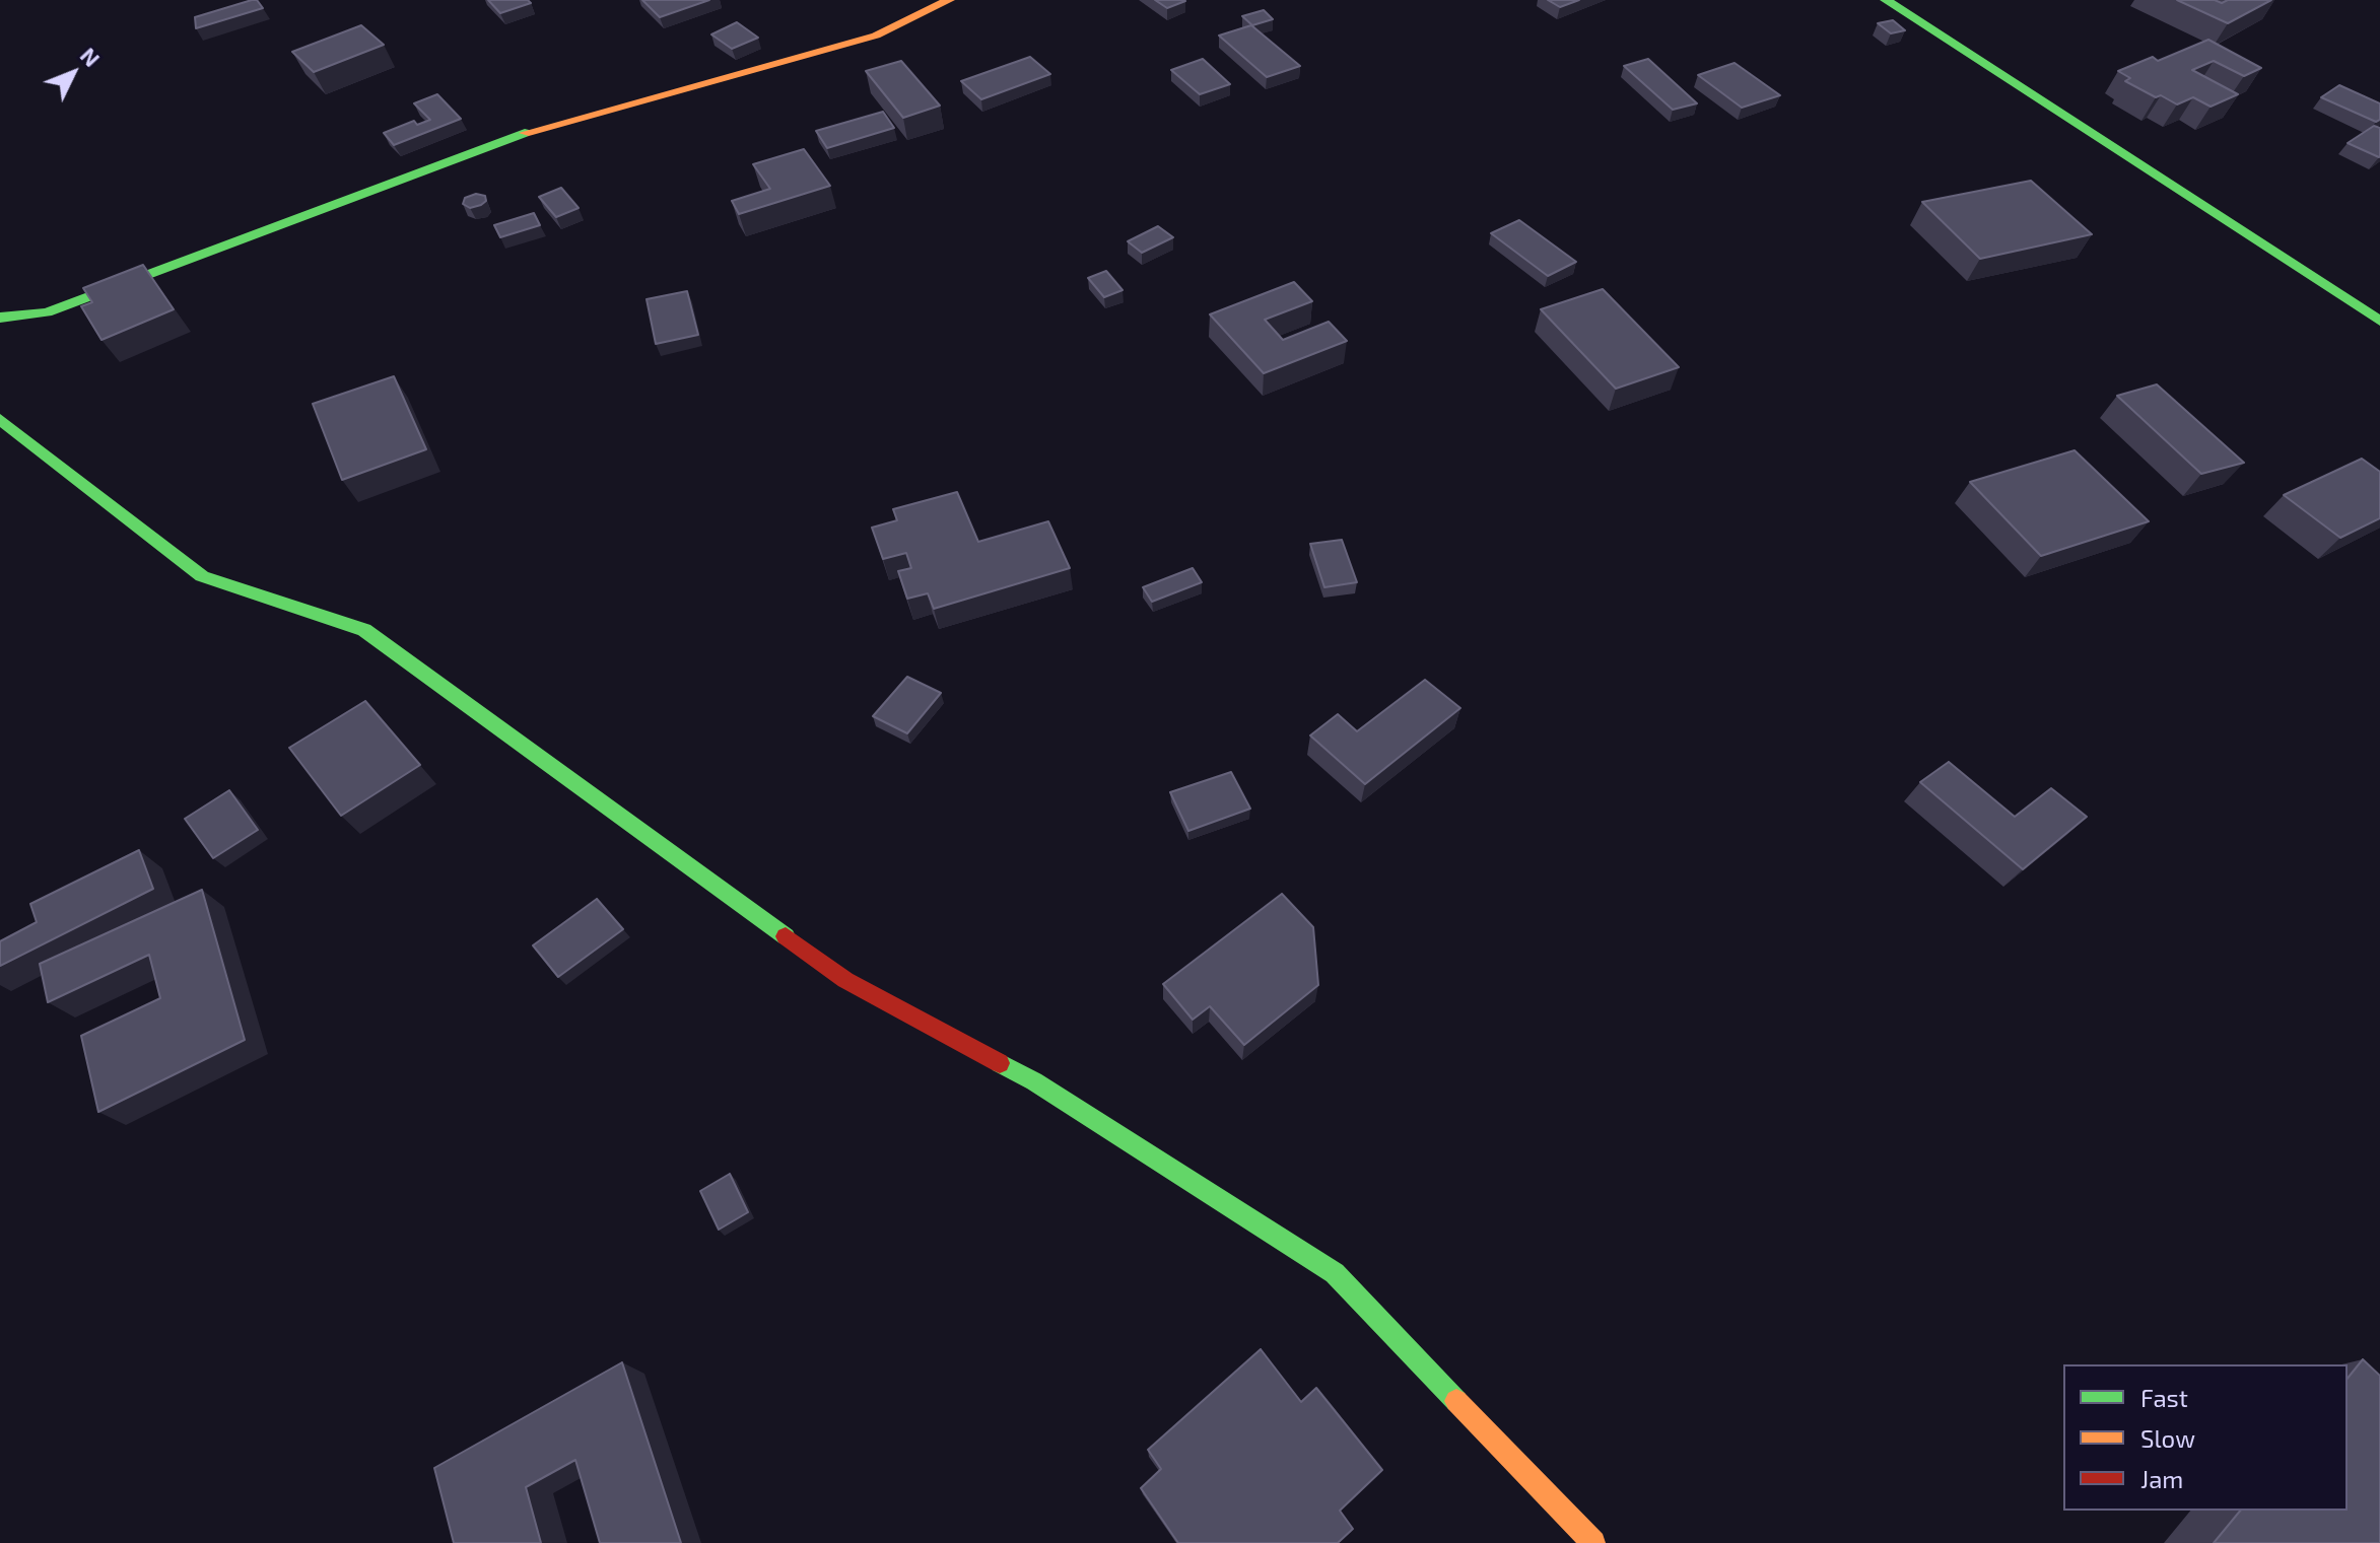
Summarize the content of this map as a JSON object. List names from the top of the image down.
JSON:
{
  "legend": ["Fast", "Slow", "Jam"],
  "north": "top right"
}
